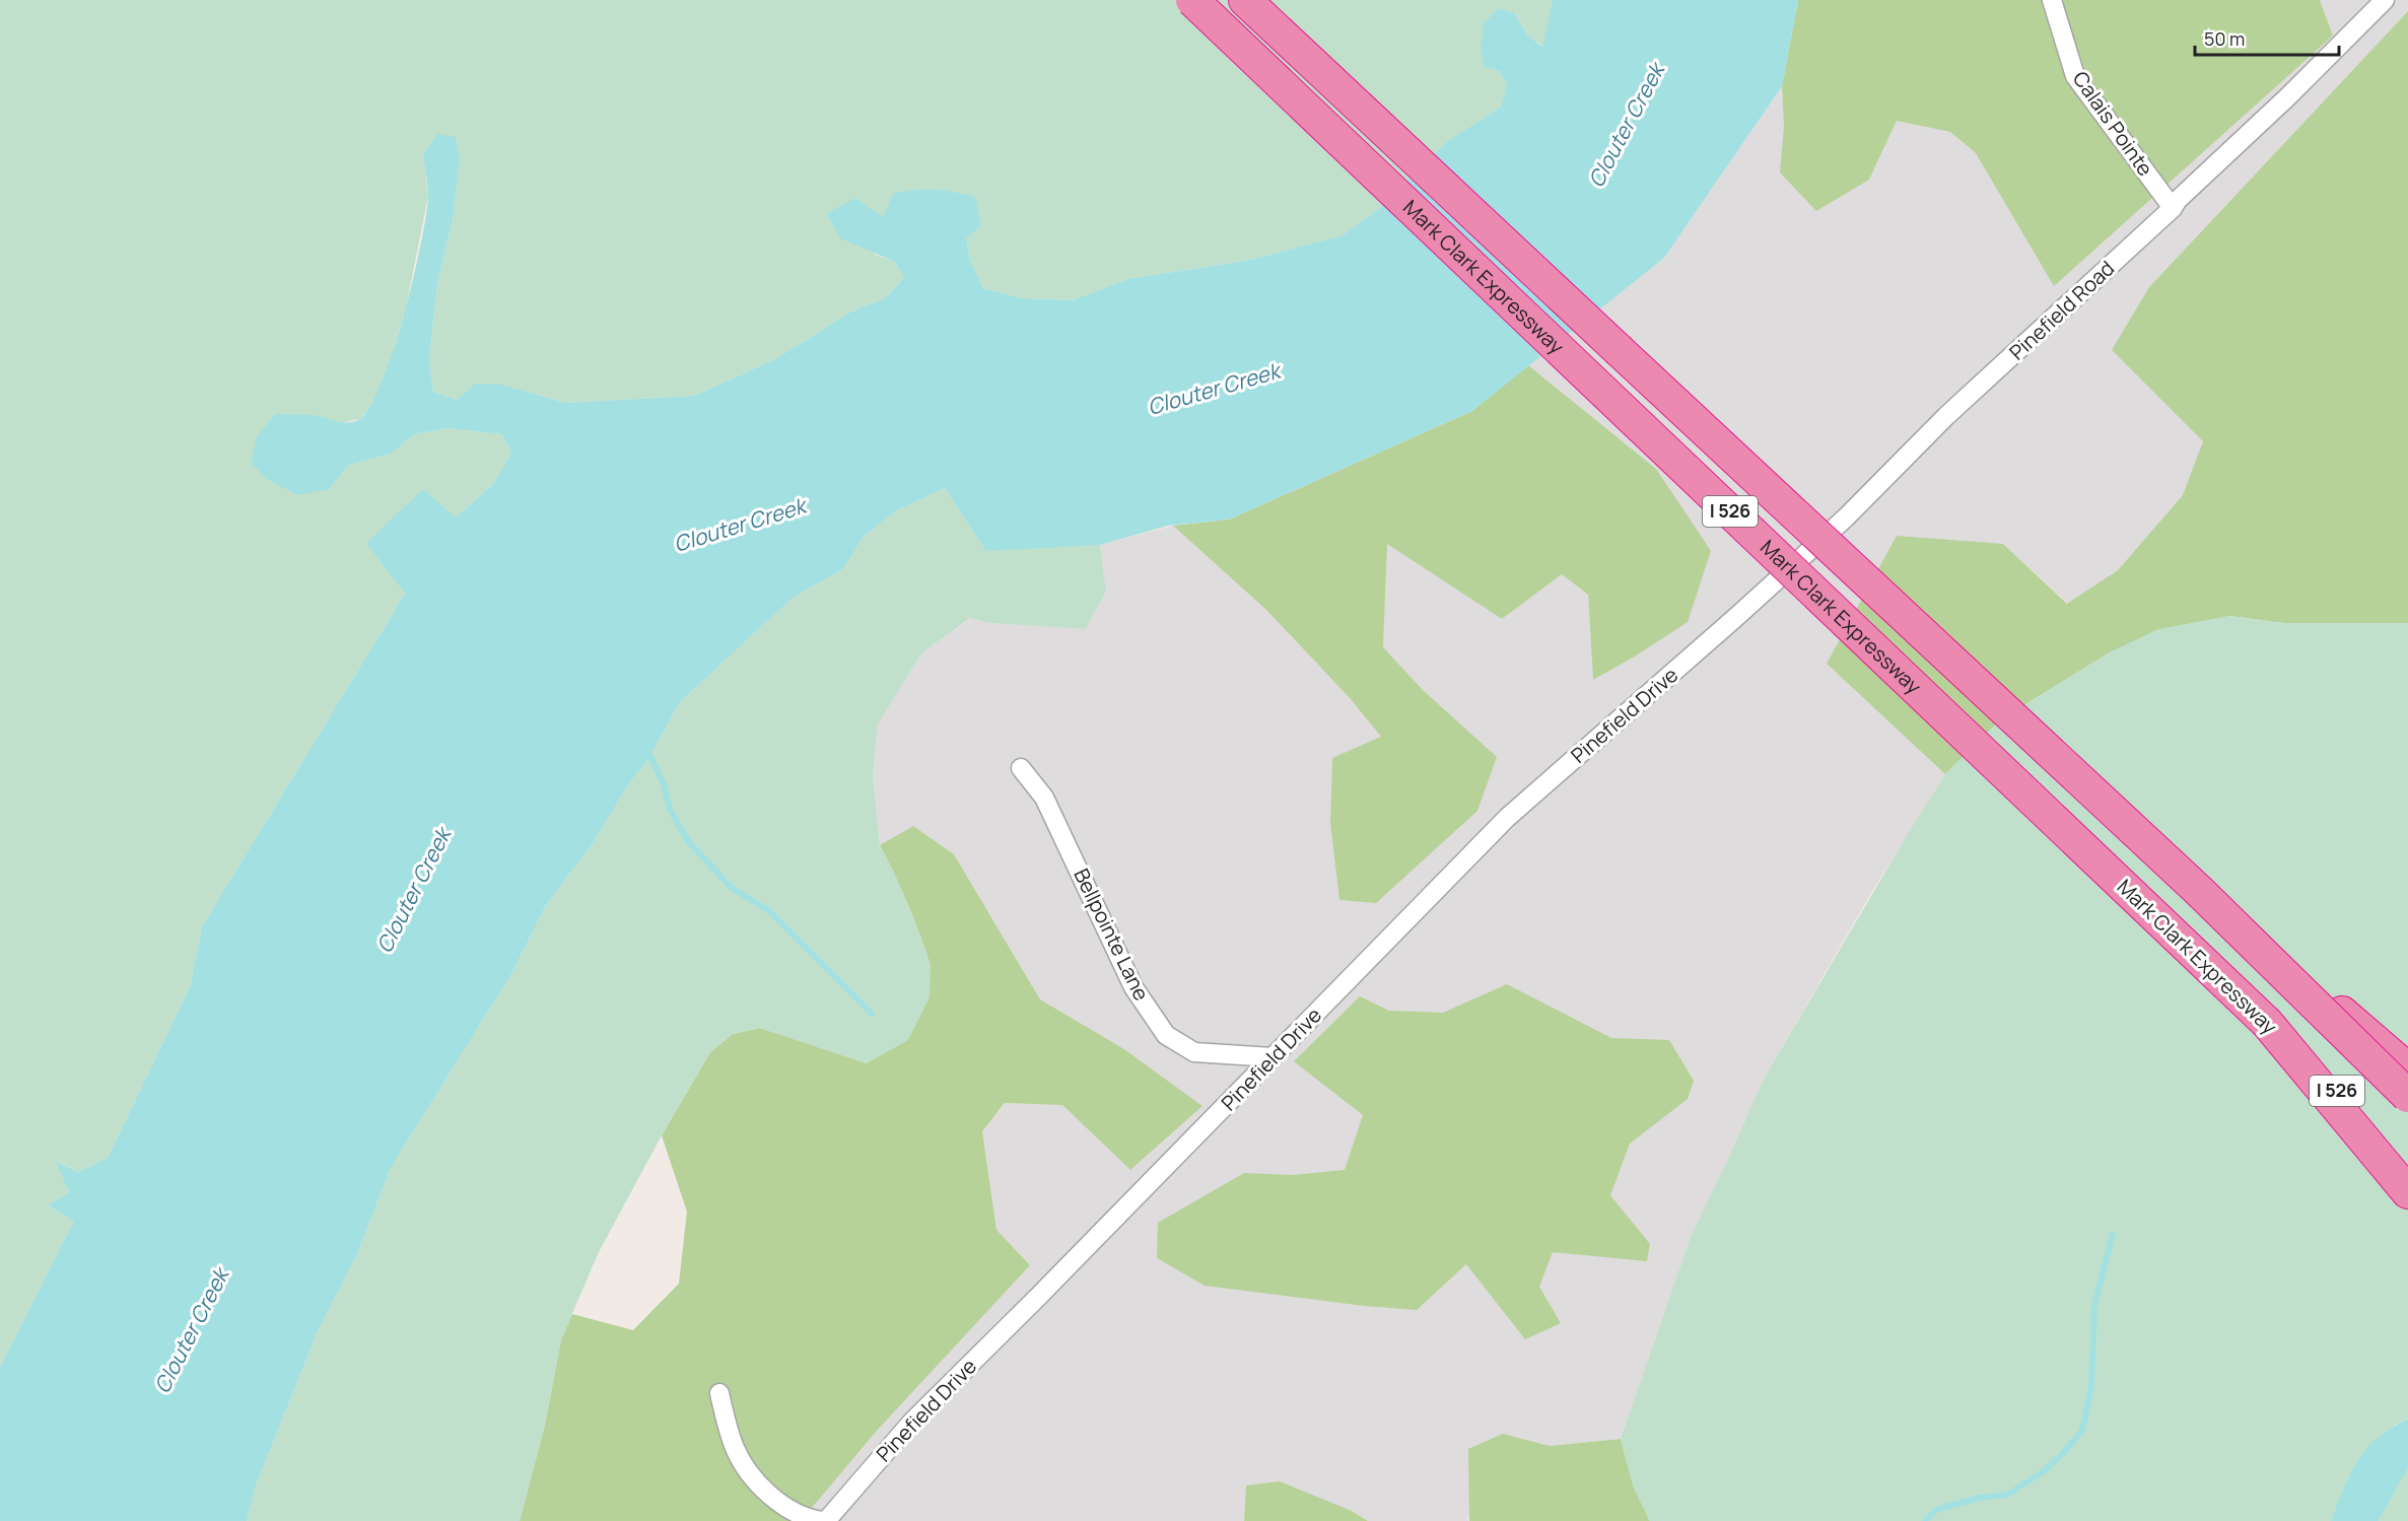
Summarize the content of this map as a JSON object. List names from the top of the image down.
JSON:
{
  "streets": {
    "highway": ["Mark Clark Expressway", "I 526"],
    "street": [
      "Calais Pointe",
      "Pinefield Road",
      "Pinefield Drive",
      "Bellpointe Lane"
    ]
  },
  "crossings": [
    ["Calais Pointe", "Pinefield Road"],
    ["Pinefield Road", "Pinefield Drive"],
    ["Pinefield Drive", "Bellpointe Lane"]
  ],
  "water": ["Clouter Creek"],
  "scale_bar": "50 m"
}
